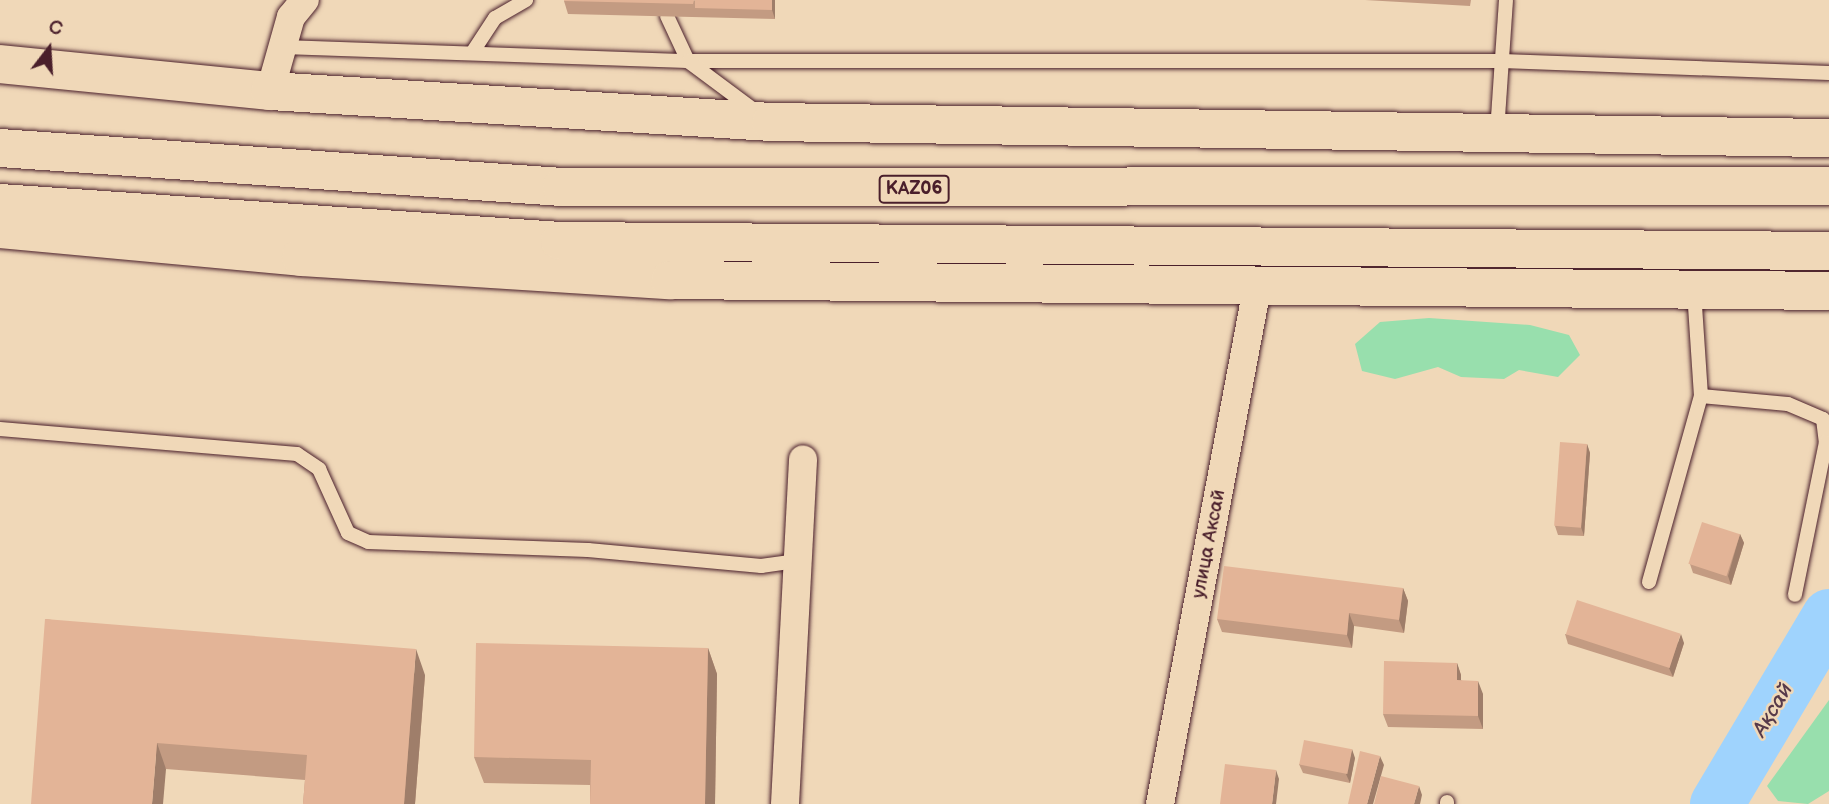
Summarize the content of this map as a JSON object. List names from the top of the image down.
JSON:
{
  "streets": {
    "main road": ["KАZ06"],
    "street": ["улица Аксай"]
  },
  "water": ["Ақсай"],
  "north": "top"
}
